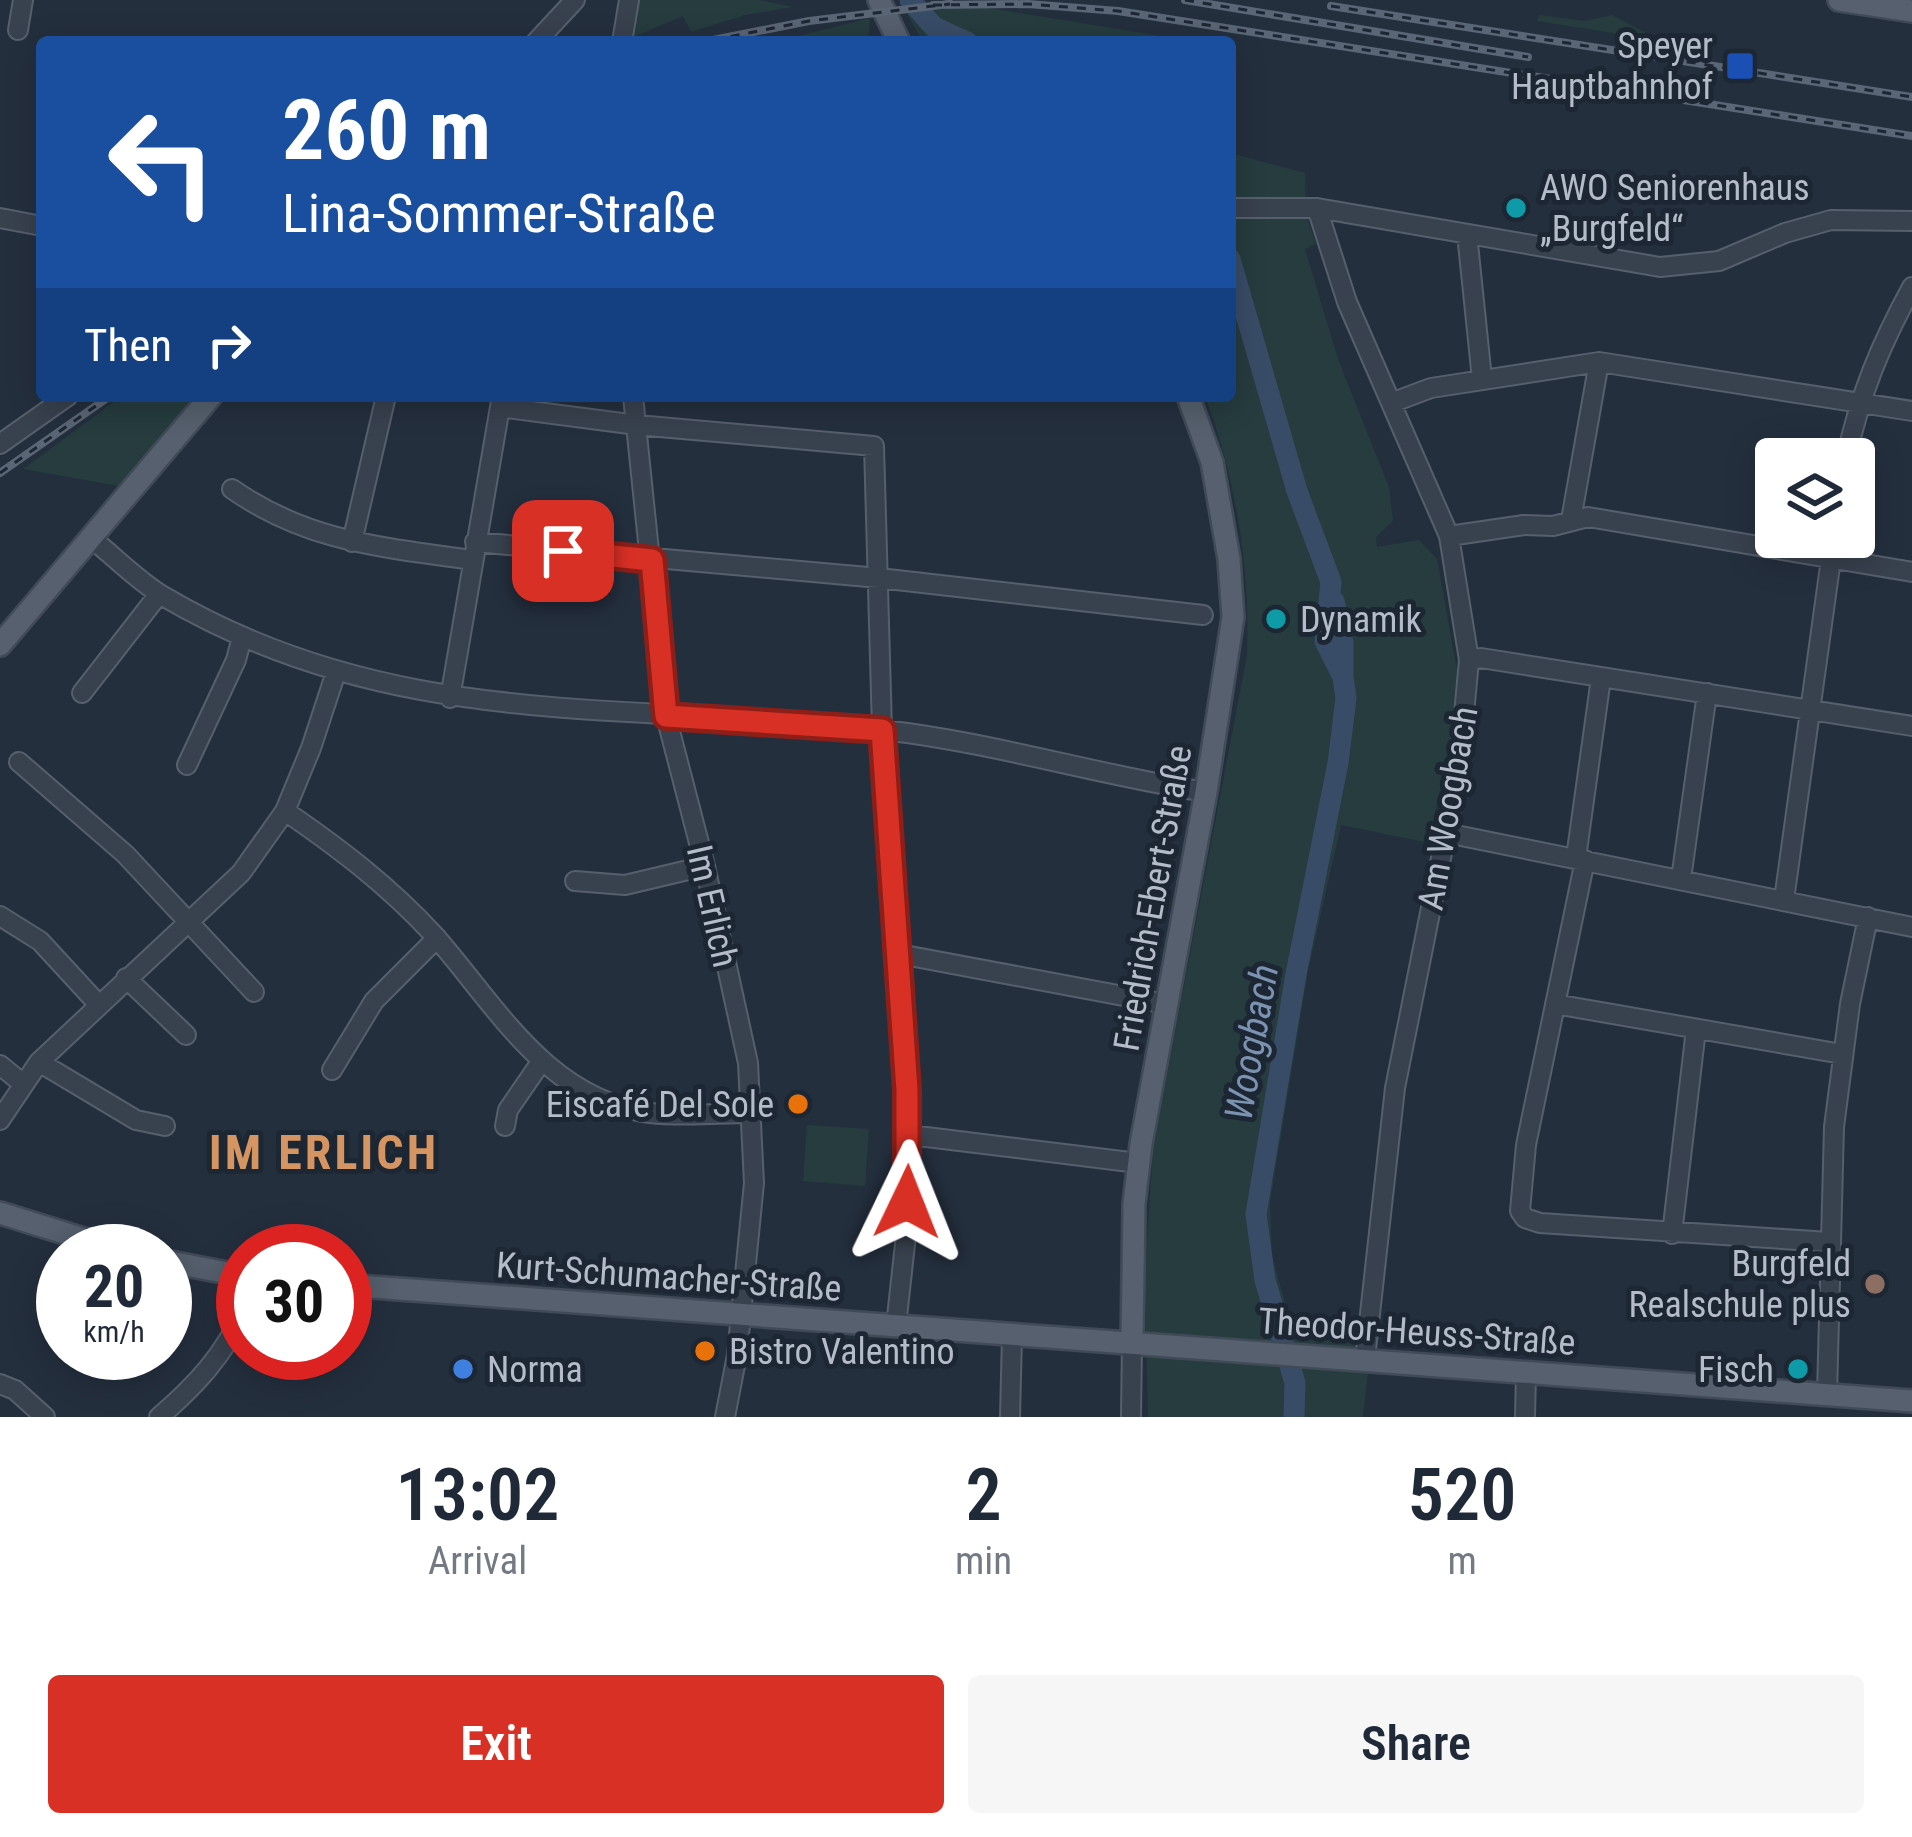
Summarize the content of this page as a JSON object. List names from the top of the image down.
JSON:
{
  "streets": {
    "main road": ["Friedrich-Ebert-Straße", "Kurt-Schumacher-Straße", "Theodor-Heuss-Straße"],
    "street": ["Am Woogbach", "Im Erlich"]
  },
  "crossings": [
    ["Am Woogbach", "Theodor-Heuss-Straße"],
    ["Friedrich-Ebert-Straße", "Kurt-Schumacher-Straße"],
    ["Friedrich-Ebert-Straße", "Theodor-Heuss-Straße"],
    ["Im Erlich", "Kurt-Schumacher-Straße"],
    ["Kurt-Schumacher-Straße", "Theodor-Heuss-Straße"]
  ],
  "districts": ["IM ERLICH"],
  "water": ["Woogbach"],
  "places": {
    "transit": ["Speyer Hauptbahnhof"],
    "other": [
      "AWO Seniorenhaus „Burgfeld“",
      "Dynamik",
      "Eiscafé Del Sole",
      "Burgfeld Realschule plus",
      "Bistro Valentino",
      "Norma",
      "Fisch"
    ]
  },
  "page": {
    "turn": ["260 m", "Lina-Sommer-Straße"],
    "then": "Then",
    "speed": "20 km/h",
    "limit": "30",
    "eta": [
      "13:02",
      "Arrival",
      "2",
      "min",
      "520",
      "m"
    ],
    "buttons": ["Exit", "Share"]
  }
}
